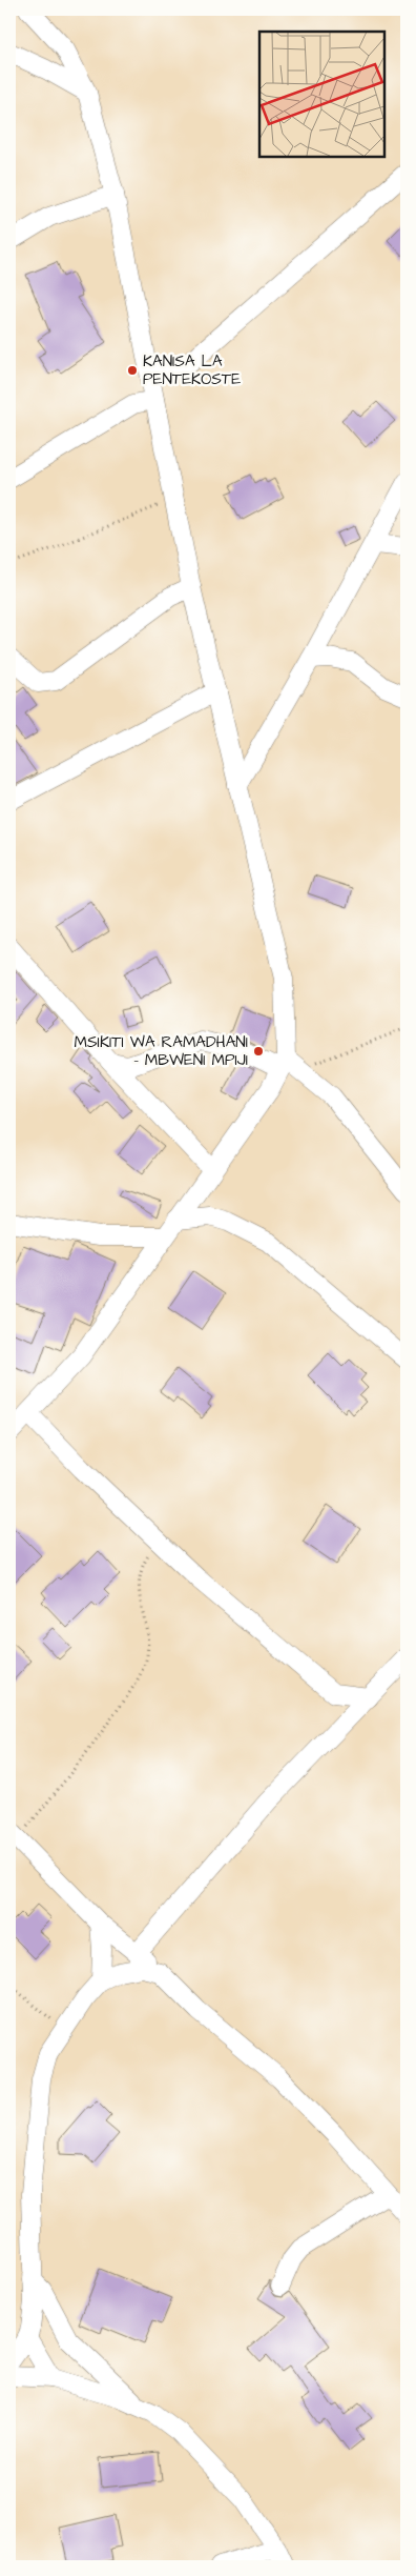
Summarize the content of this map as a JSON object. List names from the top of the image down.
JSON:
{
  "places": ["KANISA LA PENTEKOSTE", "MSIKITI WA RAMADHANI - MBWENI MPIJI"]
}
